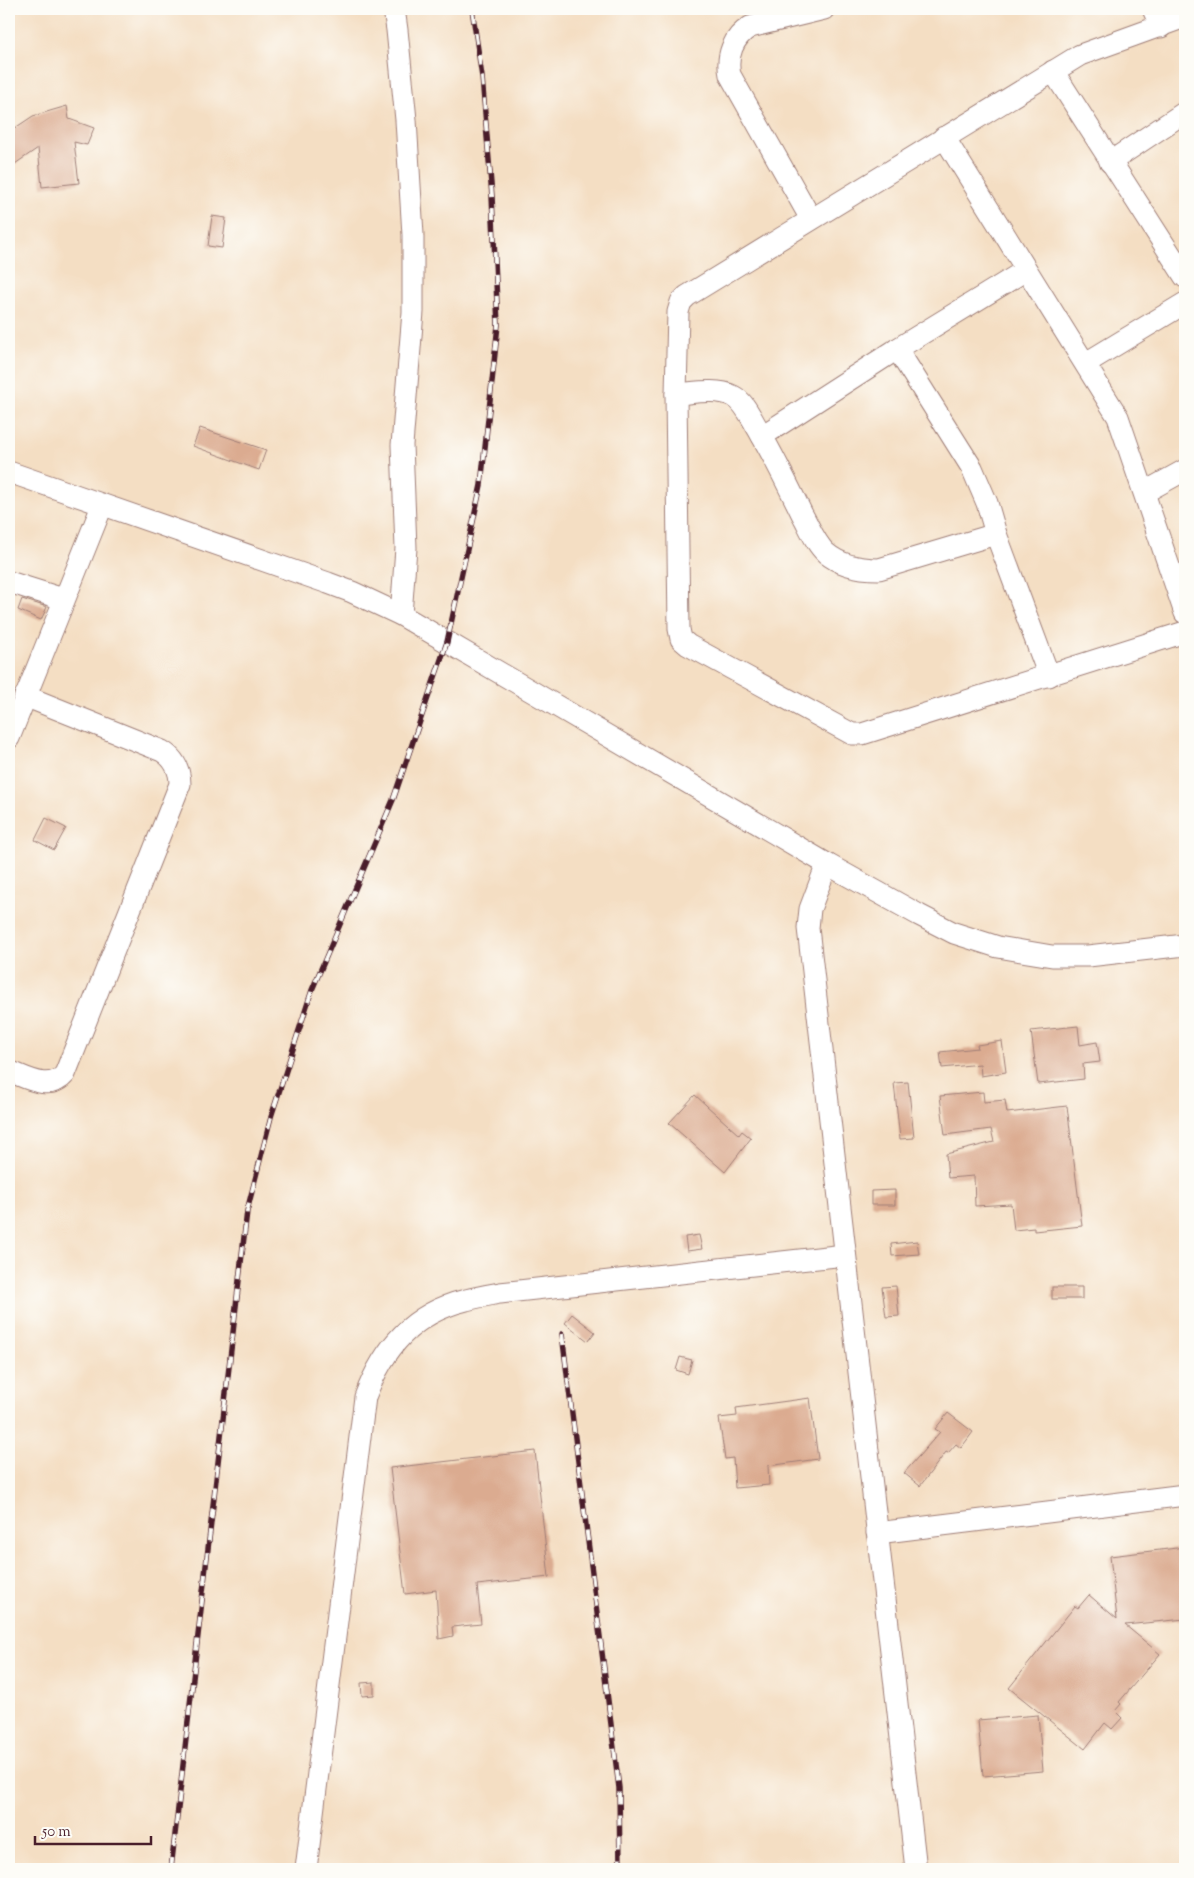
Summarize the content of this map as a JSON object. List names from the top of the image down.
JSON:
{
  "scale_bar": "50 m"
}
